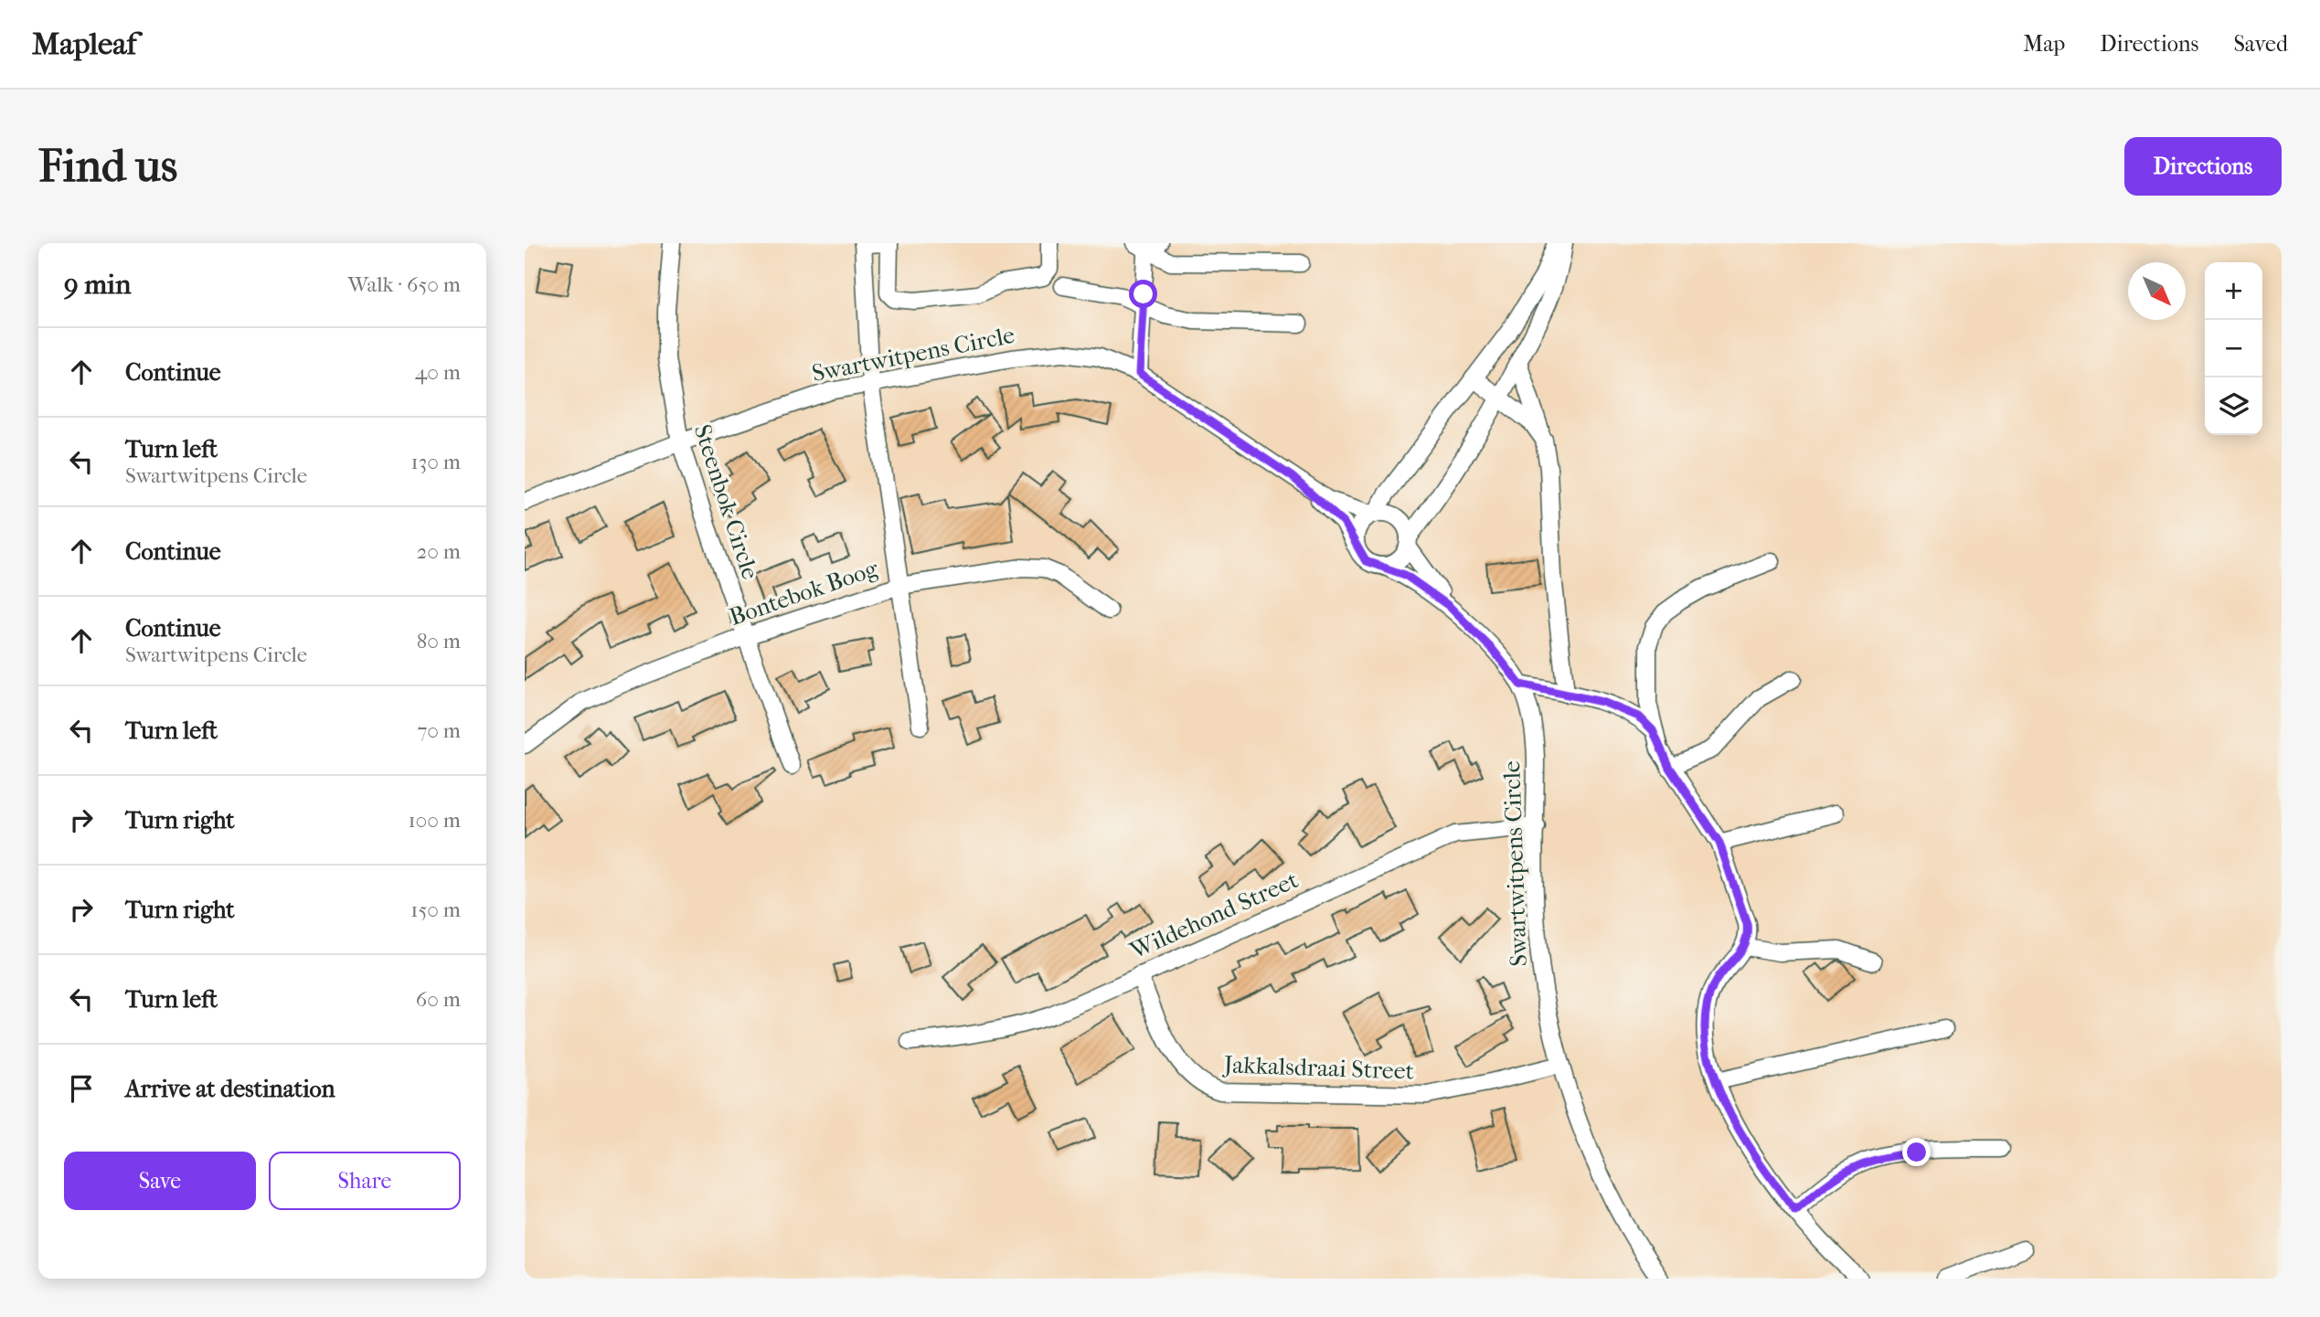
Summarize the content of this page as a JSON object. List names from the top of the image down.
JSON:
{
  "streets": {
    "street": [
      "Swartwitpens Circle",
      "Steenbok Circle",
      "Bontebok Boog",
      "Wildehond Street",
      "Jakkalsdraai Street"
    ]
  },
  "crossings": [
    ["Swartwitpens Circle", "Steenbok Circle"],
    ["Swartwitpens Circle", "Wildehond Street"],
    ["Swartwitpens Circle", "Jakkalsdraai Street"],
    ["Steenbok Circle", "Bontebok Boog"],
    ["Wildehond Street", "Jakkalsdraai Street"]
  ],
  "north": "bottom right",
  "page": {
    "header": "Mapleaf",
    "nav": ["Map", "Directions", "Saved"],
    "buttons": [
      "Directions",
      ["Save", "Share"]
    ],
    "title": "Find us",
    "heading": ["9 min", "Walk · 650 m"],
    "map_buttons": ["+", "−"],
    "list": [
      ["Continue", "40 m"],
      ["Turn left", "Swartwitpens Circle", "130 m"],
      ["Continue", "20 m"],
      ["Continue", "Swartwitpens Circle", "80 m"],
      ["Turn left", "70 m"],
      ["Turn right", "100 m"],
      ["Turn right", "150 m"],
      ["Turn left", "60 m"],
      "Arrive at destination"
    ]
  }
}
